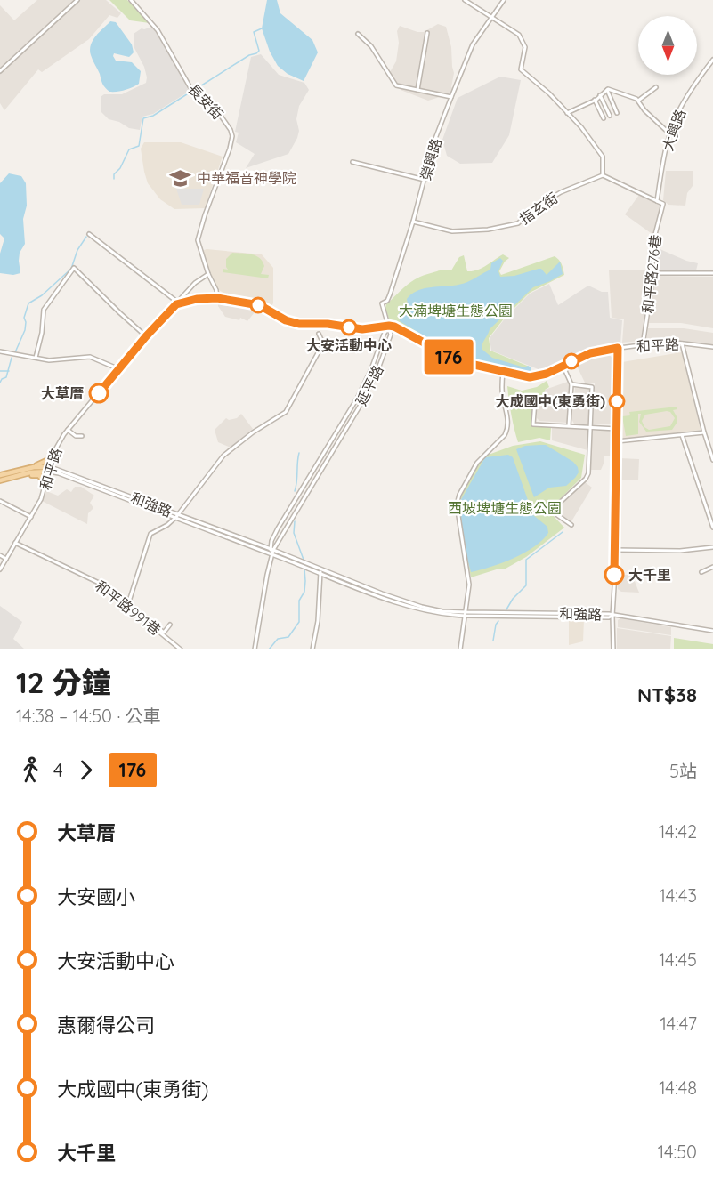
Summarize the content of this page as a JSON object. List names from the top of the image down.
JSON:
{
  "streets": {
    "street": [
      "長安街",
      "大興路",
      "榮興路",
      "指玄街",
      "和平路276巷",
      "和平路",
      "延平路",
      "和強路",
      "和平路991巷"
    ]
  },
  "crossings": [
    ["長安街", "和平路"],
    ["大興路", "和平路276巷"],
    ["榮興路", "指玄街"],
    ["榮興路", "和平路"],
    ["榮興路", "延平路"],
    ["和平路276巷", "和平路"],
    ["和平路", "延平路"],
    ["和平路", "和強路"],
    ["和平路", "和平路991巷"],
    ["延平路", "和強路"]
  ],
  "parks": ["大湳埤塘生態公園", "西坡埤塘生態公園"],
  "places": {
    "school or university": ["中華福音神學院"],
    "other": [
      "大安活動中心",
      "大草厝",
      "大成國中(東勇街)",
      "大千里"
    ]
  },
  "lines": ["bus line 176"],
  "north": "bottom",
  "page": {
    "on_map": "176",
    "heading": ["12 分鐘", "14:38 – 14:50 · 公車", "NT$38"],
    "legs": ["4", "176", "5站"],
    "list": [
      {
        "name": "大草厝",
        "value": "14:42"
      },
      {
        "name": "大安國小",
        "value": "14:43"
      },
      {
        "name": "大安活動中心",
        "value": "14:45"
      },
      {
        "name": "惠爾得公司",
        "value": "14:47"
      },
      {
        "name": "大成國中(東勇街)",
        "value": "14:48"
      },
      {
        "name": "大千里",
        "value": "14:50"
      }
    ]
  }
}
